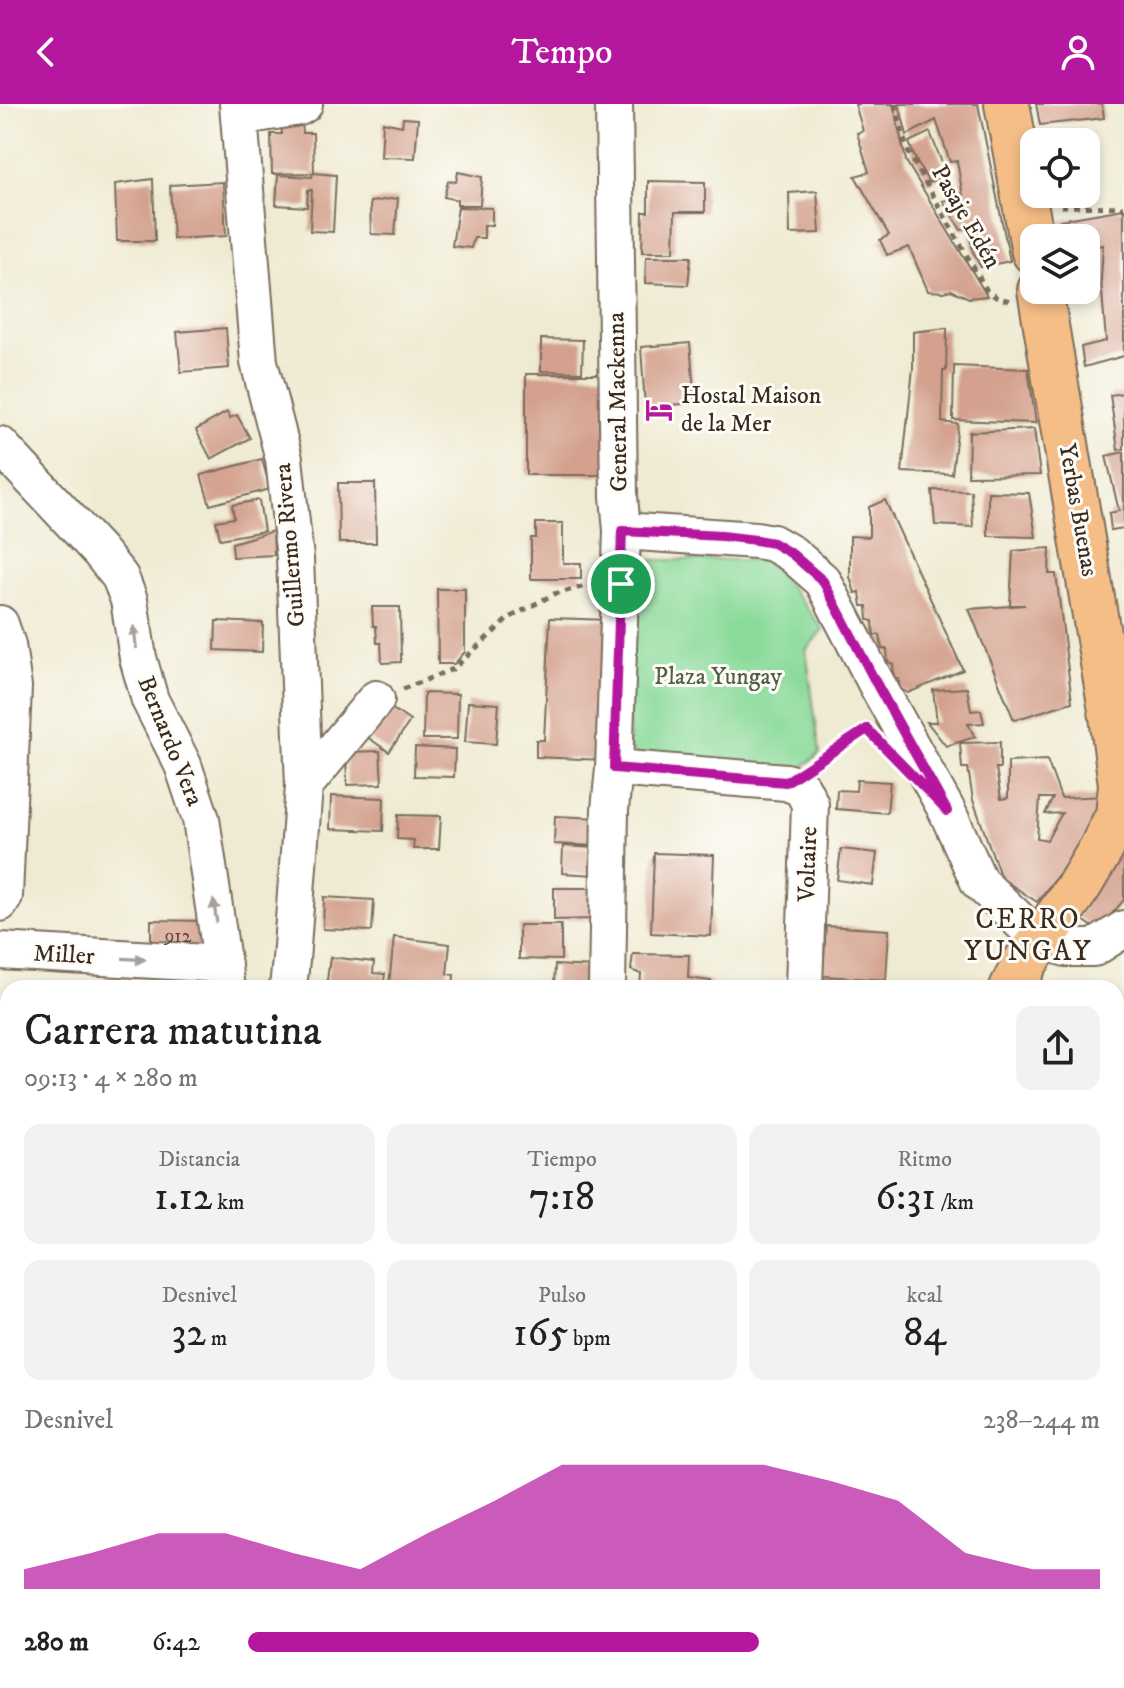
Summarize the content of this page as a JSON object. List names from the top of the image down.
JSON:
{
  "streets": {
    "main road": ["Yerbas Buenas"],
    "street": [
      "General Mackenna",
      "Guillermo Rivera",
      "Bernardo Vera",
      "Voltaire",
      "Miller"
    ],
    "path": ["Pasaje Edén"]
  },
  "crossings": [
    ["Bernardo Vera", "Miller"]
  ],
  "one_way": ["Miller"],
  "districts": ["CERRO YUNGAY"],
  "parks": ["Plaza Yungay"],
  "places": {
    "hotel": ["Hostal Maison de la Mer"]
  },
  "house_numbers": ["912"],
  "page": {
    "header": "Tempo",
    "heading": ["Carrera matutina", "09:13 · 4 × 280 m"],
    "stats": [
      ["Distancia", "1.12 km"],
      ["Tiempo", "7:18"],
      ["Ritmo", "6:31 /km"],
      ["Desnivel", "32 m"],
      ["Pulso", "165 bpm"],
      ["kcal", "84"]
    ],
    "chart": ["Desnivel", "238–244 m"],
    "list": [
      {
        "name": "280 m",
        "note": "6:42"
      }
    ]
  }
}
